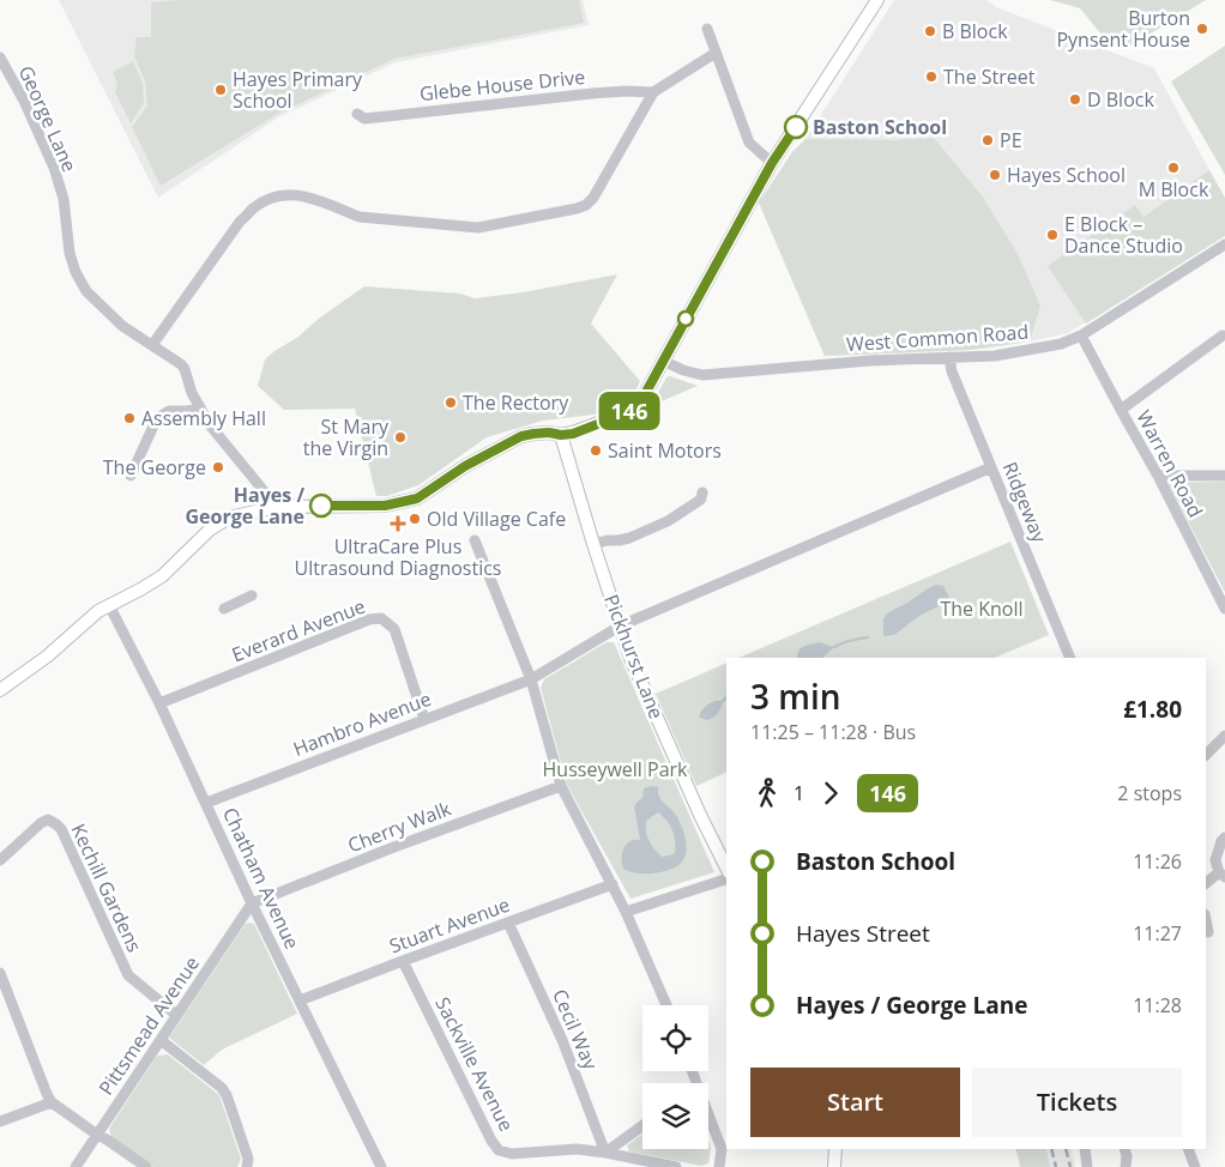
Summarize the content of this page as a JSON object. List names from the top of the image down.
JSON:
{
  "streets": {
    "main road": ["Pickhurst Lane"],
    "street": [
      "Glebe House Drive",
      "George Lane",
      "West Common Road",
      "Warren Road",
      "Ridgeway",
      "Everard Avenue",
      "Hambro Avenue",
      "Cherry Walk",
      "Chatham Avenue",
      "Kechill Gardens",
      "Stuart Avenue",
      "Pittsmead Avenue",
      "Cecil Way",
      "Sackville Avenue"
    ]
  },
  "crossings": [
    ["West Common Road", "Warren Road"],
    ["West Common Road", "Ridgeway"],
    ["Everard Avenue", "Hambro Avenue"],
    ["Everard Avenue", "Chatham Avenue"],
    ["Pickhurst Lane", "Hambro Avenue"],
    ["Hambro Avenue", "Chatham Avenue"],
    ["Cherry Walk", "Chatham Avenue"],
    ["Cherry Walk", "Pittsmead Avenue"],
    ["Chatham Avenue", "Stuart Avenue"],
    ["Chatham Avenue", "Pittsmead Avenue"],
    ["Kechill Gardens", "Pittsmead Avenue"],
    ["Stuart Avenue", "Cecil Way"],
    ["Stuart Avenue", "Sackville Avenue"],
    ["Cecil Way", "Sackville Avenue"]
  ],
  "parks": ["The Knoll", "Husseywell Park"],
  "places": {
    "other": [
      "Burton Pynsent House",
      "B Block",
      "The Street",
      "Hayes Primary School",
      "D Block",
      "Baston School",
      "PE",
      "M Block",
      "Hayes School",
      "E Block – Dance Studio",
      "The Rectory",
      "Assembly Hall",
      "St Mary the Virgin",
      "Saint Motors",
      "The George",
      "Hayes / George Lane",
      "Old Village Cafe"
    ],
    "health": ["UltraCare Plus Ultrasound Diagnostics"]
  },
  "lines": ["bus line 146"],
  "page": {
    "on_map": "146",
    "heading": ["3 min", "11:25 – 11:28 · Bus", "£1.80"],
    "legs": ["1", "146", "2 stops"],
    "list": [
      {
        "name": "Baston School",
        "value": "11:26"
      },
      {
        "name": "Hayes Street",
        "value": "11:27"
      },
      {
        "name": "Hayes / George Lane",
        "value": "11:28"
      }
    ],
    "buttons": ["Start", "Tickets"]
  }
}
